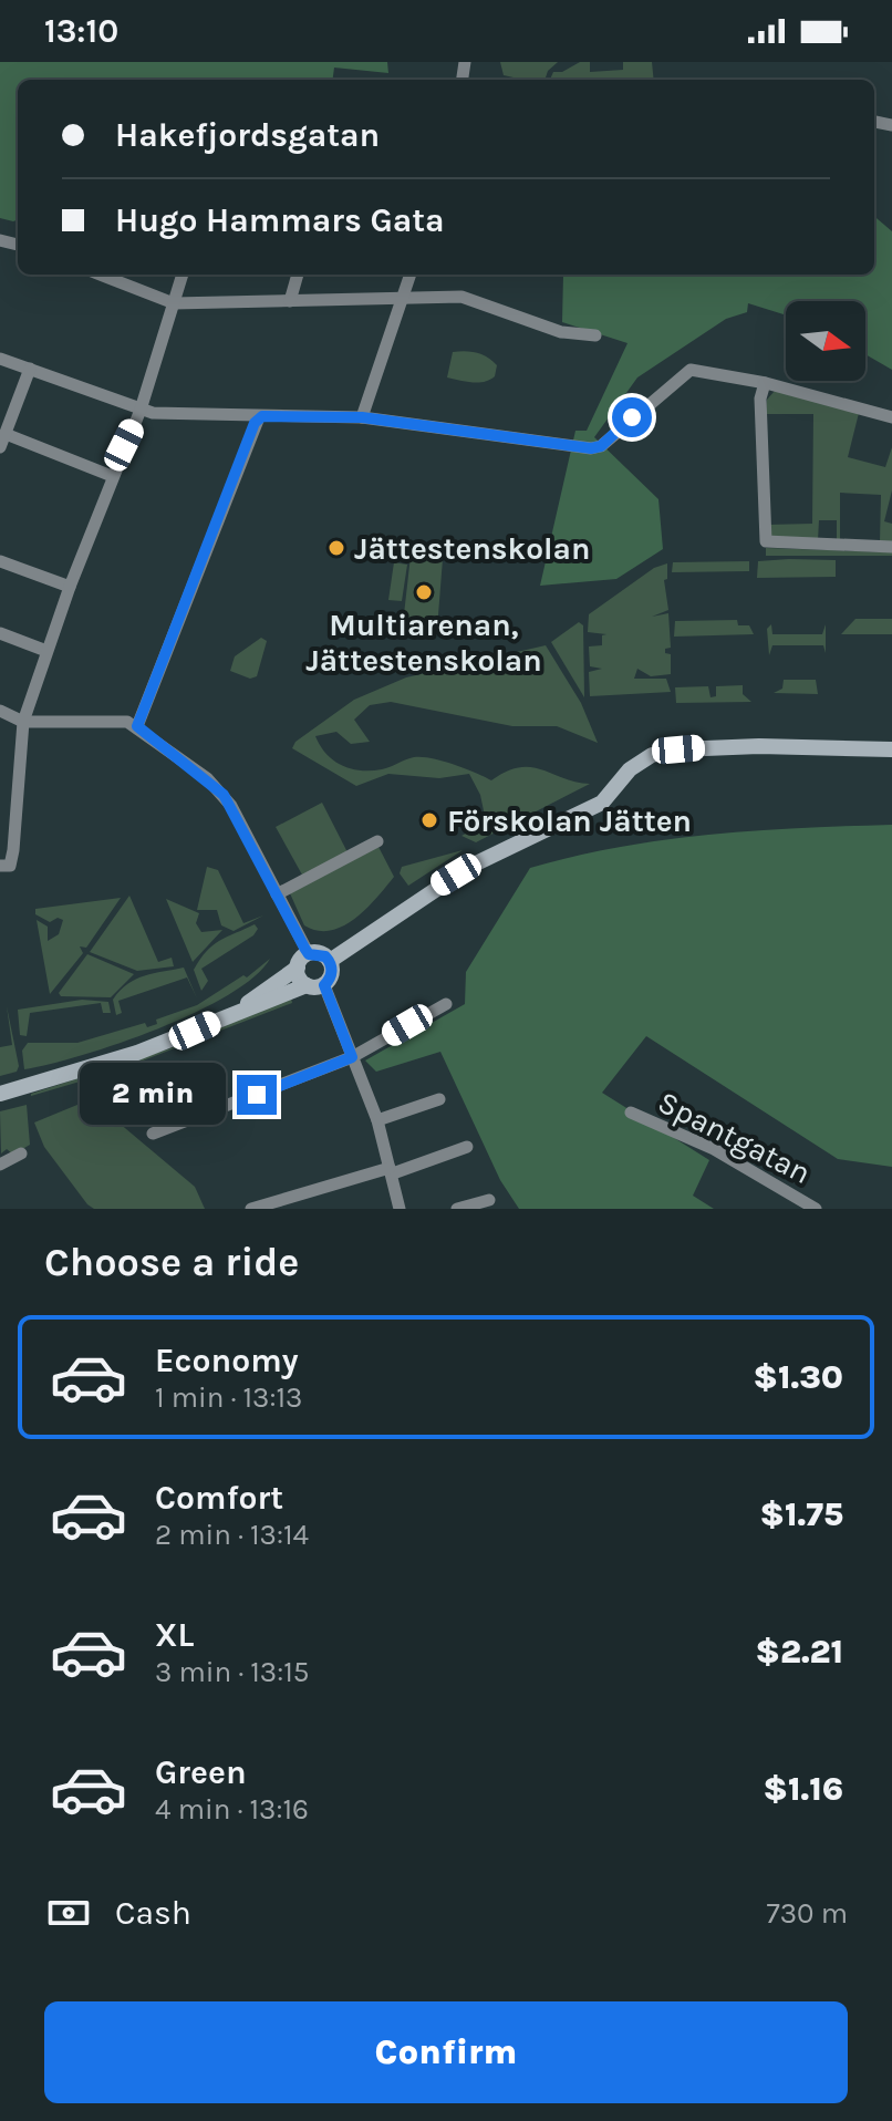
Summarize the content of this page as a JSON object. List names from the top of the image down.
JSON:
{
  "streets": {
    "street": ["Spantgatan"]
  },
  "places": ["Jättestenskolan", "Multiarenan, Jättestenskolan", "Förskolan Jätten"],
  "north": "right",
  "page": {
    "status": "13:10",
    "banner": ["Hakefjordsgatan", "Hugo Hammars Gata"],
    "bubble": "2 min",
    "heading": "Choose a ride",
    "list": [
      {
        "name": "Economy",
        "note": "1 min · 13:13",
        "value": "$1.30"
      },
      {
        "name": "Comfort",
        "note": "2 min · 13:14",
        "value": "$1.75"
      },
      {
        "name": "XL",
        "note": "3 min · 13:15",
        "value": "$2.21"
      },
      {
        "name": "Green",
        "note": "4 min · 13:16",
        "value": "$1.16"
      }
    ],
    "pay": ["Cash", "730 m"],
    "buttons": "Confirm"
  }
}
